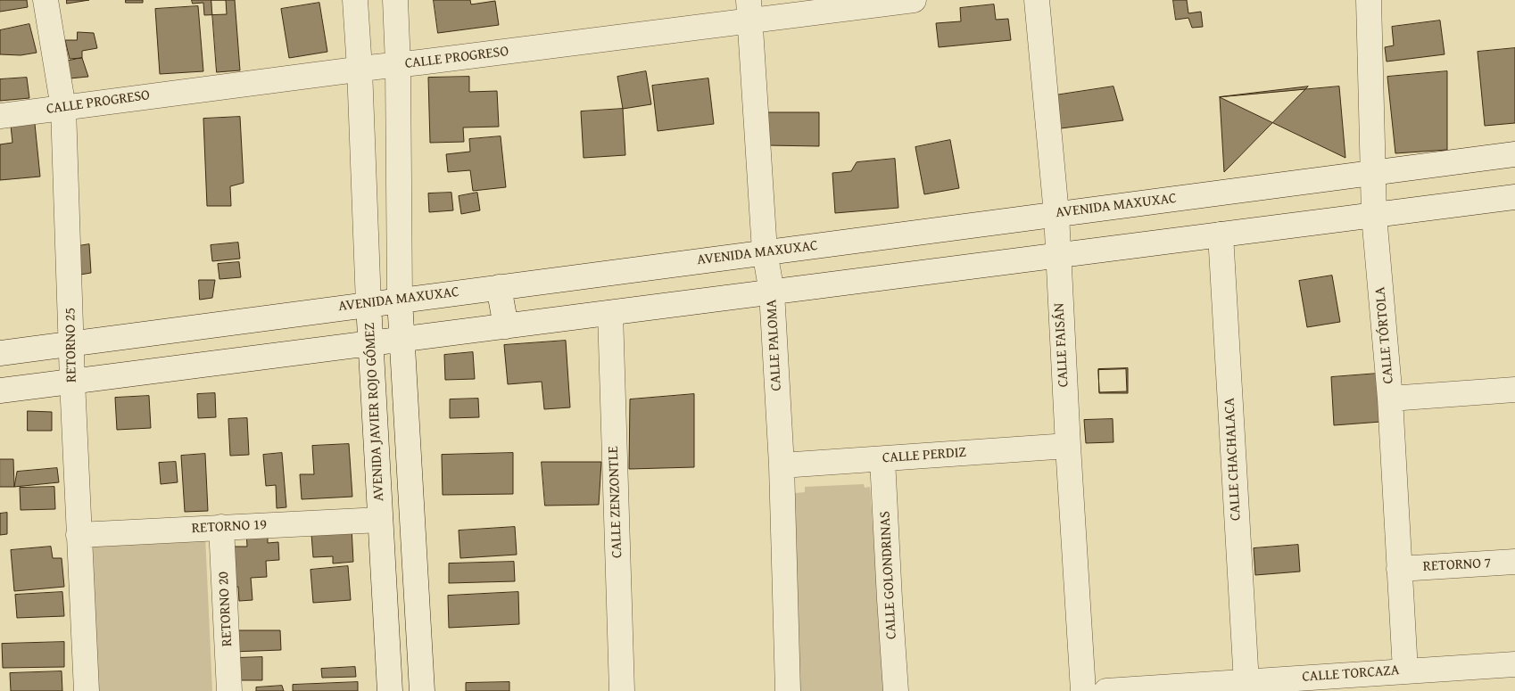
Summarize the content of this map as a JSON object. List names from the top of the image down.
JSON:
{
  "streets": {
    "street": [
      "CALLE PROGRESO",
      "AVENIDA MAXUXAC",
      "CALLE TÓRTOLA",
      "RETORNO 25",
      "CALLE PALOMA",
      "CALLE FAISÁN",
      "AVENIDA JAVIER ROJO GÓMEZ",
      "CALLE PERDIZ",
      "CALLE CHACHALACA",
      "CALLE ZENZONTLE",
      "RETORNO 19",
      "RETORNO 7",
      "CALLE GOLONDRINAS",
      "RETORNO 20",
      "CALLE TORCAZA"
    ]
  },
  "crossings": [
    ["CALLE PROGRESO", "RETORNO 25"],
    ["CALLE PROGRESO", "CALLE PALOMA"],
    ["CALLE PROGRESO", "AVENIDA JAVIER ROJO GÓMEZ"],
    ["AVENIDA MAXUXAC", "CALLE TÓRTOLA"],
    ["AVENIDA MAXUXAC", "RETORNO 25"],
    ["AVENIDA MAXUXAC", "CALLE PALOMA"],
    ["AVENIDA MAXUXAC", "CALLE FAISÁN"],
    ["AVENIDA MAXUXAC", "AVENIDA JAVIER ROJO GÓMEZ"],
    ["CALLE TÓRTOLA", "RETORNO 7"],
    ["CALLE TÓRTOLA", "CALLE TORCAZA"],
    ["RETORNO 25", "RETORNO 19"],
    ["CALLE PALOMA", "CALLE PERDIZ"],
    ["CALLE FAISÁN", "CALLE PERDIZ"],
    ["AVENIDA JAVIER ROJO GÓMEZ", "RETORNO 19"],
    ["CALLE PERDIZ", "CALLE GOLONDRINAS"],
    ["CALLE CHACHALACA", "CALLE TORCAZA"],
    ["RETORNO 19", "RETORNO 20"]
  ]
}
